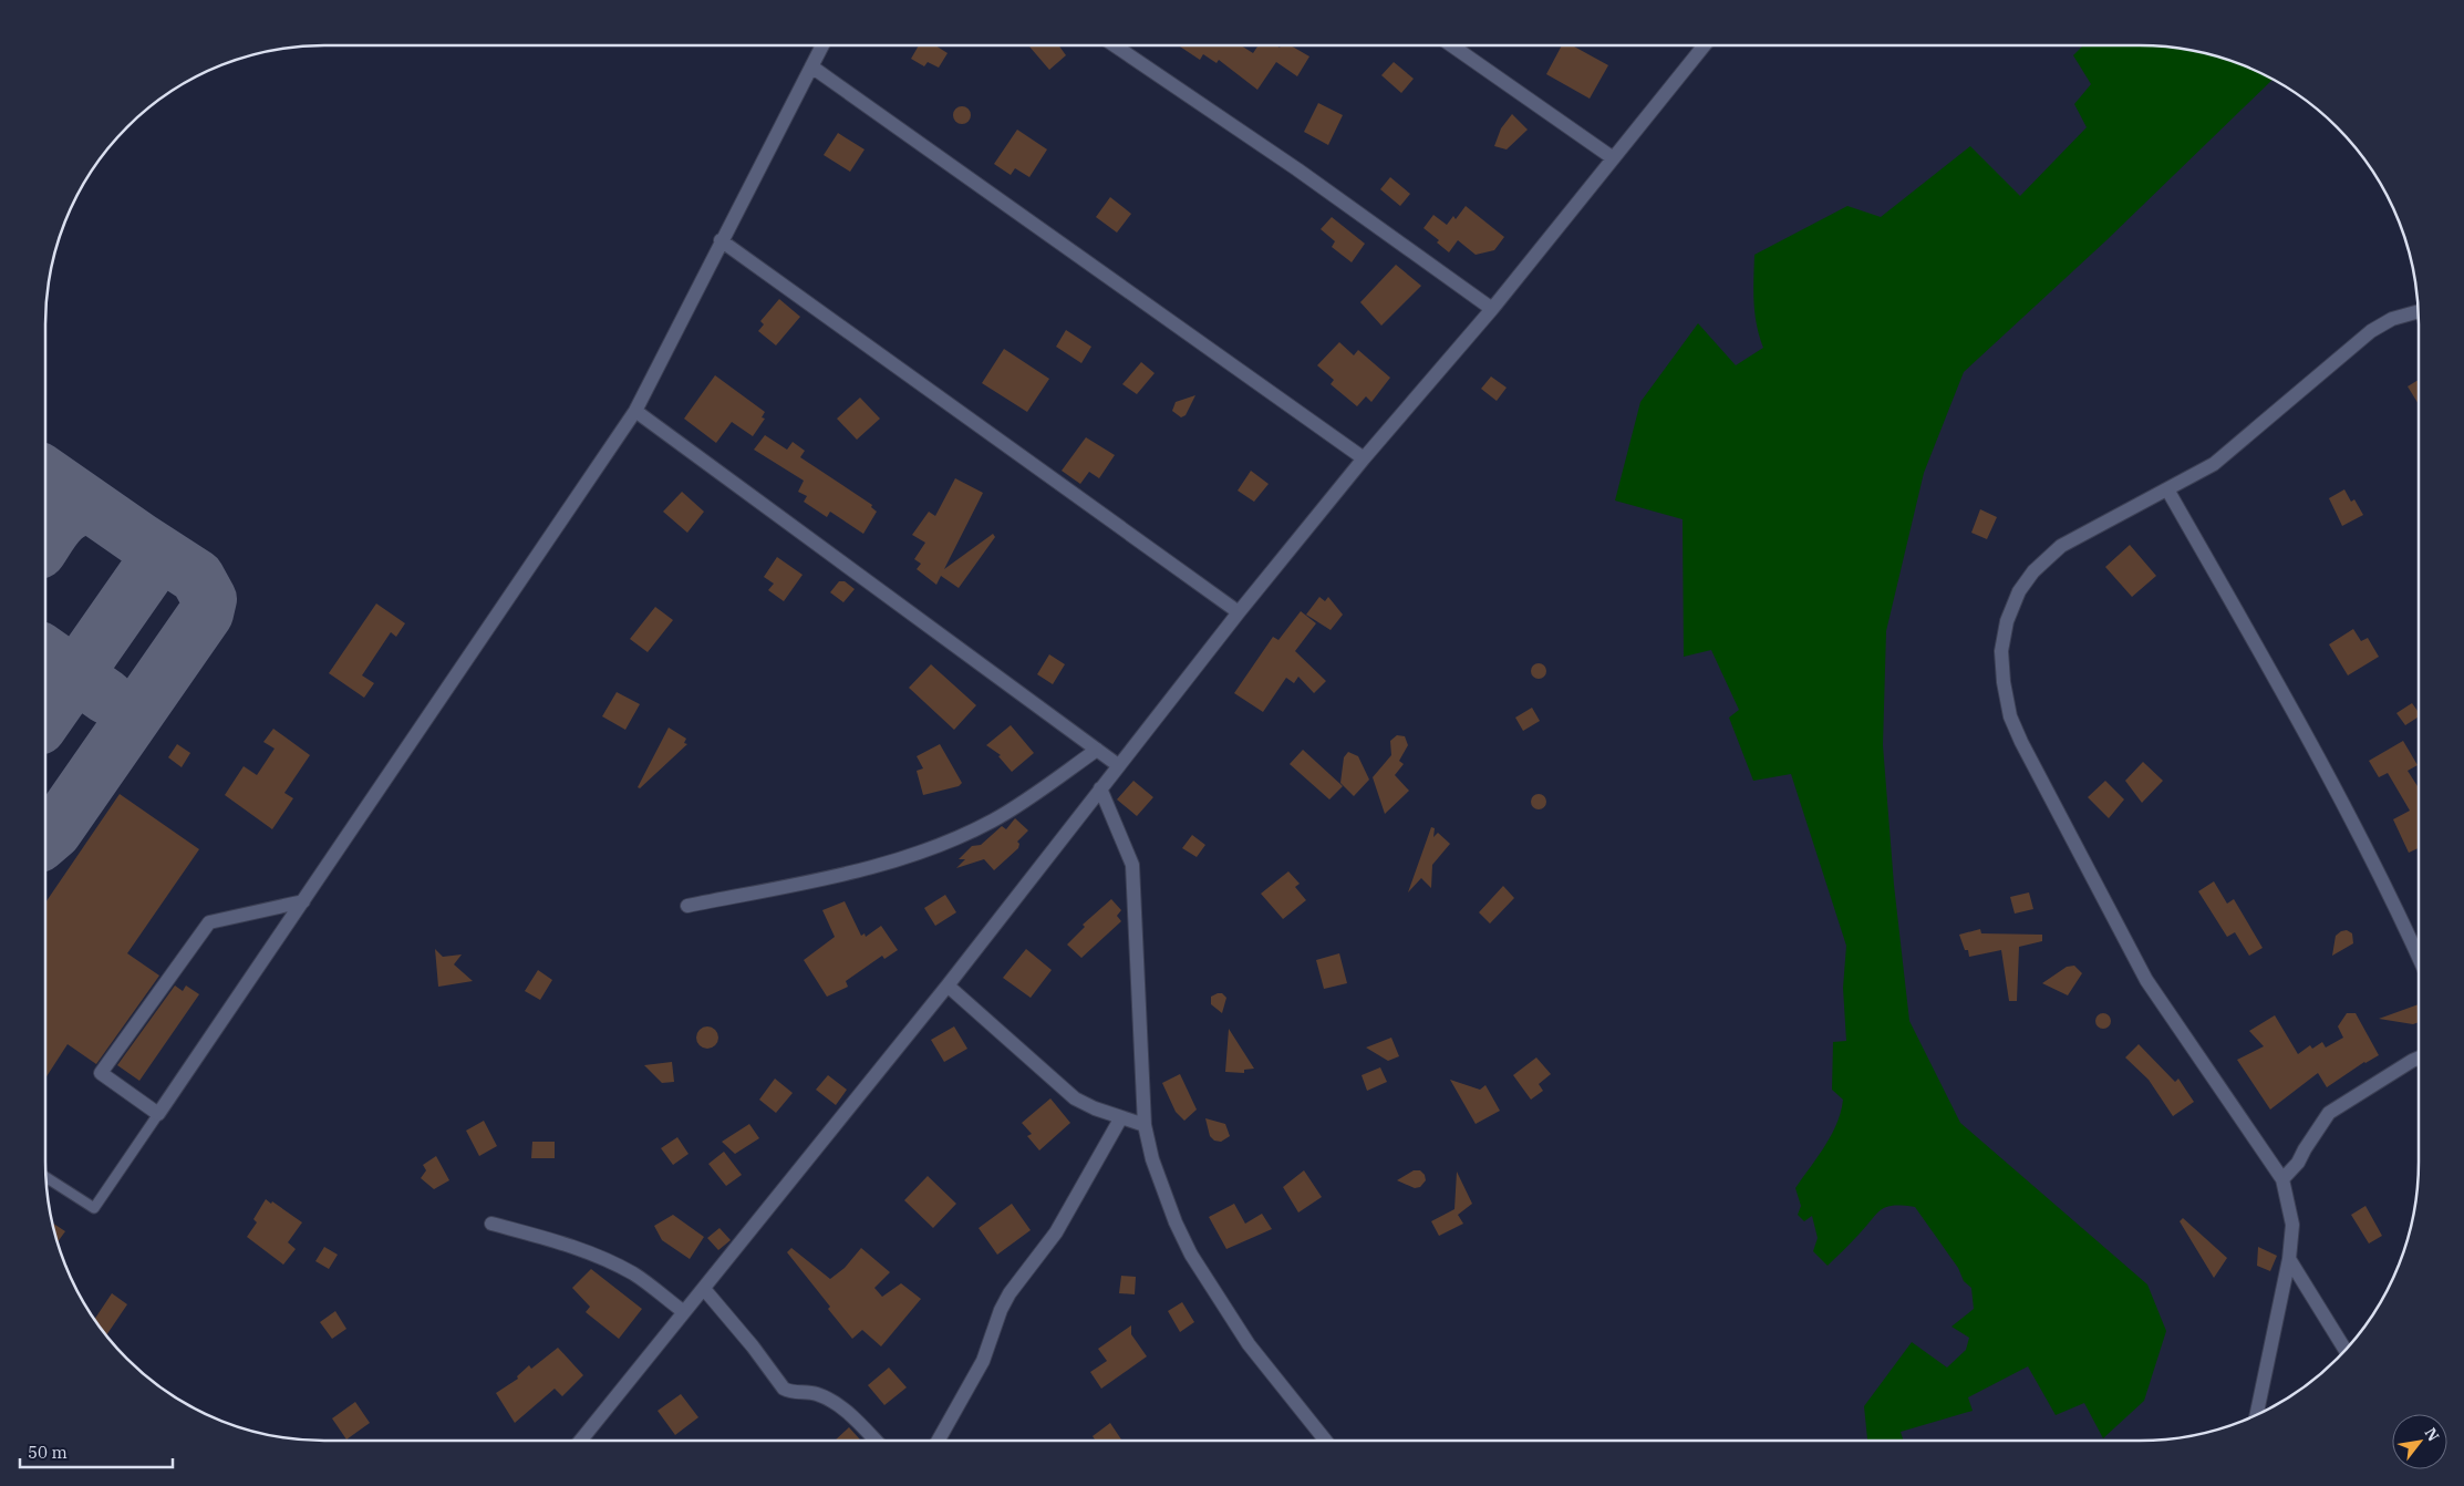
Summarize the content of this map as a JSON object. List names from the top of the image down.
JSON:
{
  "scale_bar": "50 m",
  "north": "top right"
}
